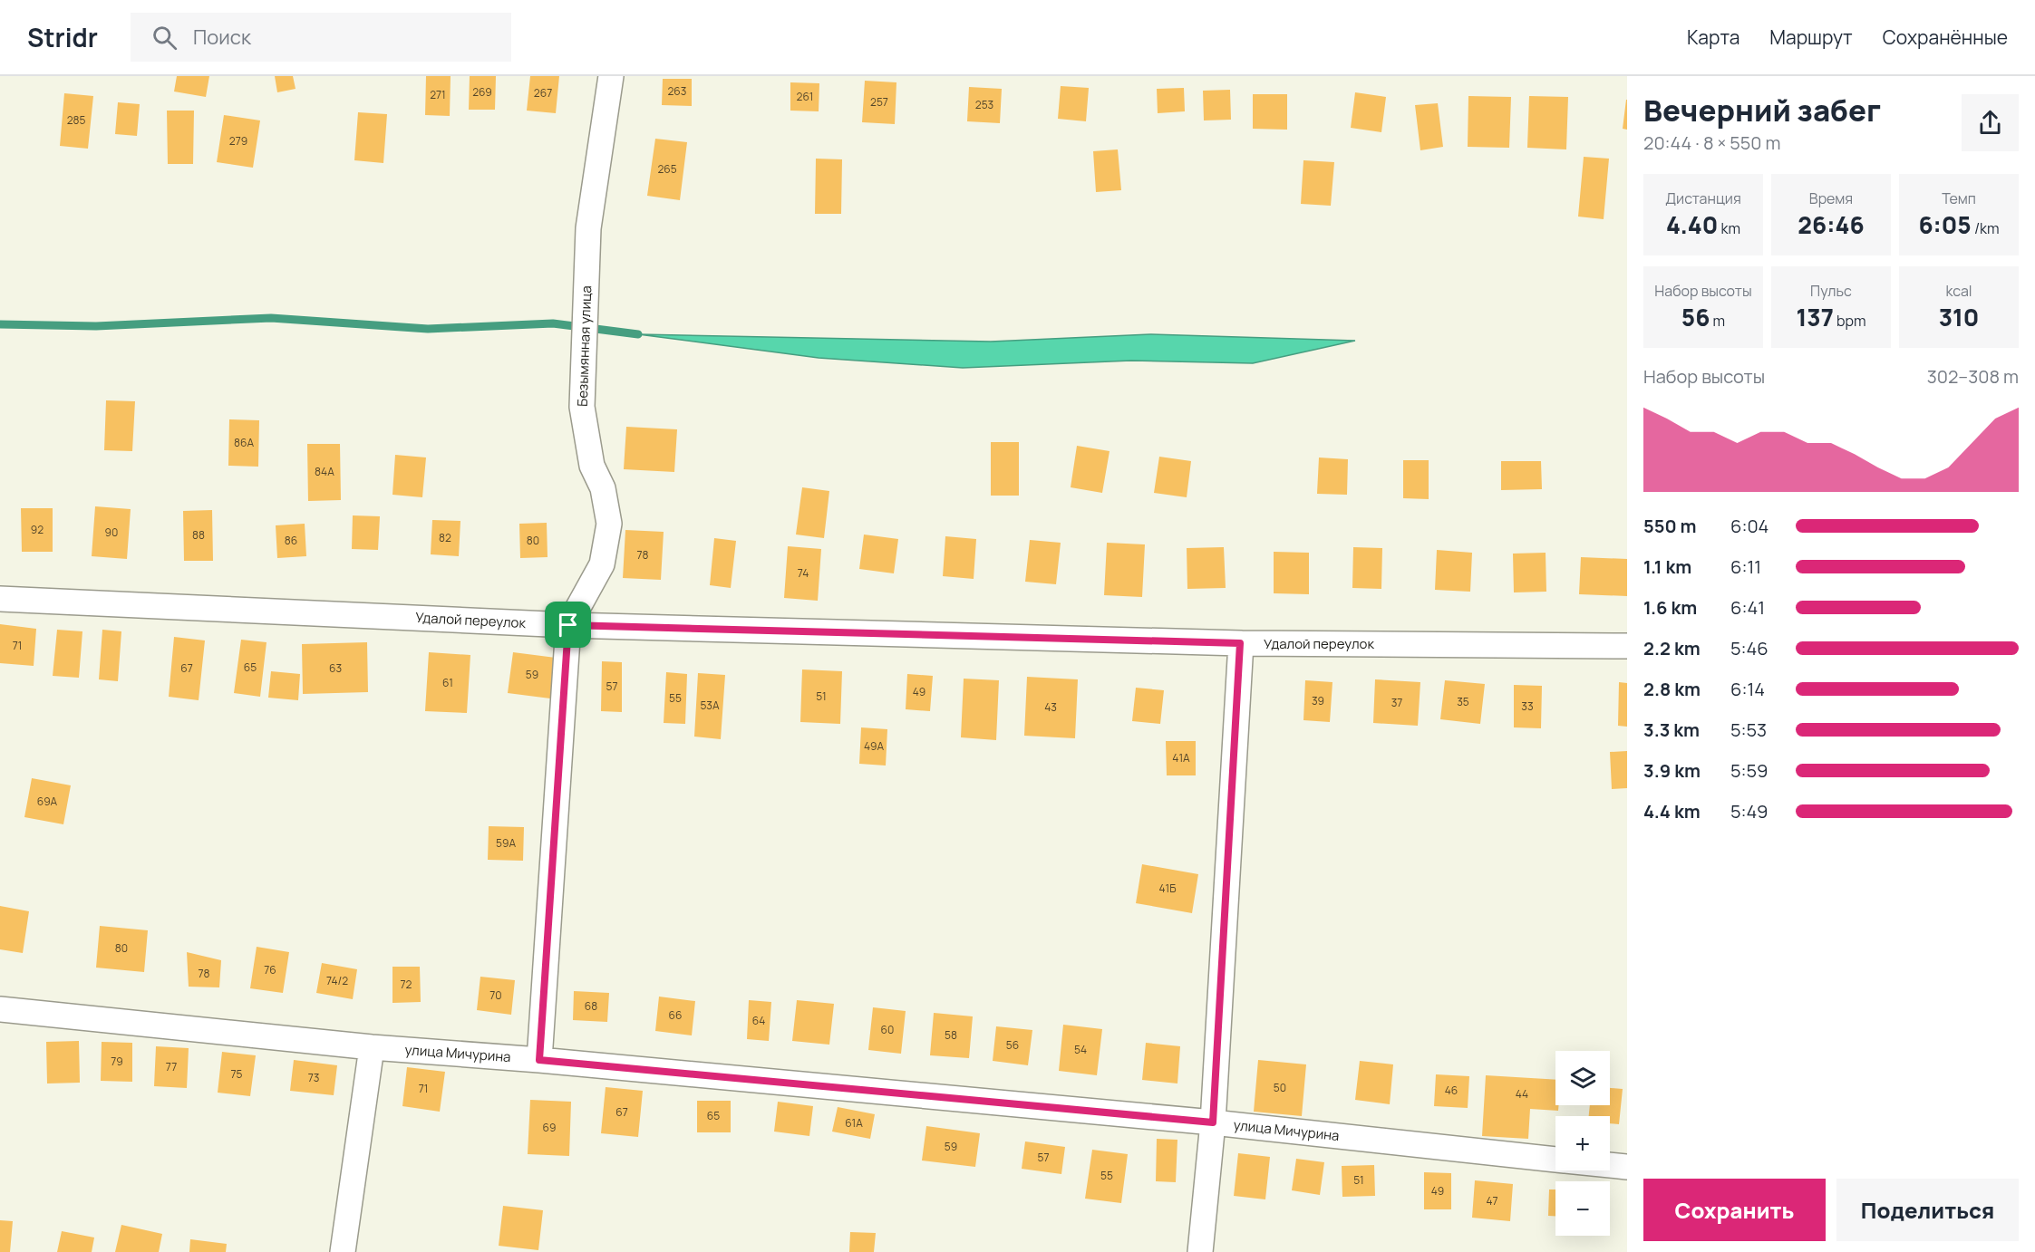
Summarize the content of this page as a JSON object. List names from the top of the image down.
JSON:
{
  "streets": {
    "street": ["Безымянная улица", "Удалой переулок", "улица Мичурина"]
  },
  "crossings": [
    ["Безымянная улица", "Удалой переулок"],
    ["Безымянная улица", "улица Мичурина"]
  ],
  "house_numbers": [
    "263",
    "269",
    "267",
    "271",
    "261",
    "257",
    "253",
    "285",
    "279",
    "265",
    "86А",
    "84А",
    "92",
    "90",
    "88",
    "82",
    "86",
    "80",
    "78",
    "74",
    "71",
    "65",
    "67",
    "63",
    "59",
    "61",
    "57",
    "49",
    "51",
    "55",
    "39",
    "35",
    "37",
    "53А",
    "33",
    "43",
    "49А",
    "41А",
    "69А",
    "59А",
    "41Б",
    "80",
    "76",
    "78",
    "74/2",
    "72",
    "70",
    "68",
    "66",
    "64",
    "60",
    "58",
    "56",
    "54",
    "79",
    "77",
    "75",
    "73",
    "50",
    "71",
    "46",
    "44",
    "67",
    "65",
    "61А",
    "69",
    "59",
    "57",
    "55",
    "51",
    "49",
    "47"
  ],
  "page": {
    "header": "Stridr",
    "search": "Поиск",
    "nav": ["Карта", "Маршрут", "Сохранённые"],
    "heading": ["Вечерний забег", "20:44 · 8 × 550 m"],
    "stats": [
      ["Дистанция", "4.40 km"],
      ["Время", "26:46"],
      ["Темп", "6:05 /km"],
      ["Набор высоты", "56 m"],
      ["Пульс", "137 bpm"],
      ["kcal", "310"]
    ],
    "chart": ["Набор высоты", "302–308 m"],
    "list": [
      {
        "name": "550 m",
        "note": "6:04"
      },
      {
        "name": "1.1 km",
        "note": "6:11"
      },
      {
        "name": "1.6 km",
        "note": "6:41"
      },
      {
        "name": "2.2 km",
        "note": "5:46"
      },
      {
        "name": "2.8 km",
        "note": "6:14"
      },
      {
        "name": "3.3 km",
        "note": "5:53"
      },
      {
        "name": "3.9 km",
        "note": "5:59"
      },
      {
        "name": "4.4 km",
        "note": "5:49"
      }
    ],
    "map_buttons": ["+", "−"],
    "buttons": ["Сохранить", "Поделиться"]
  }
}
